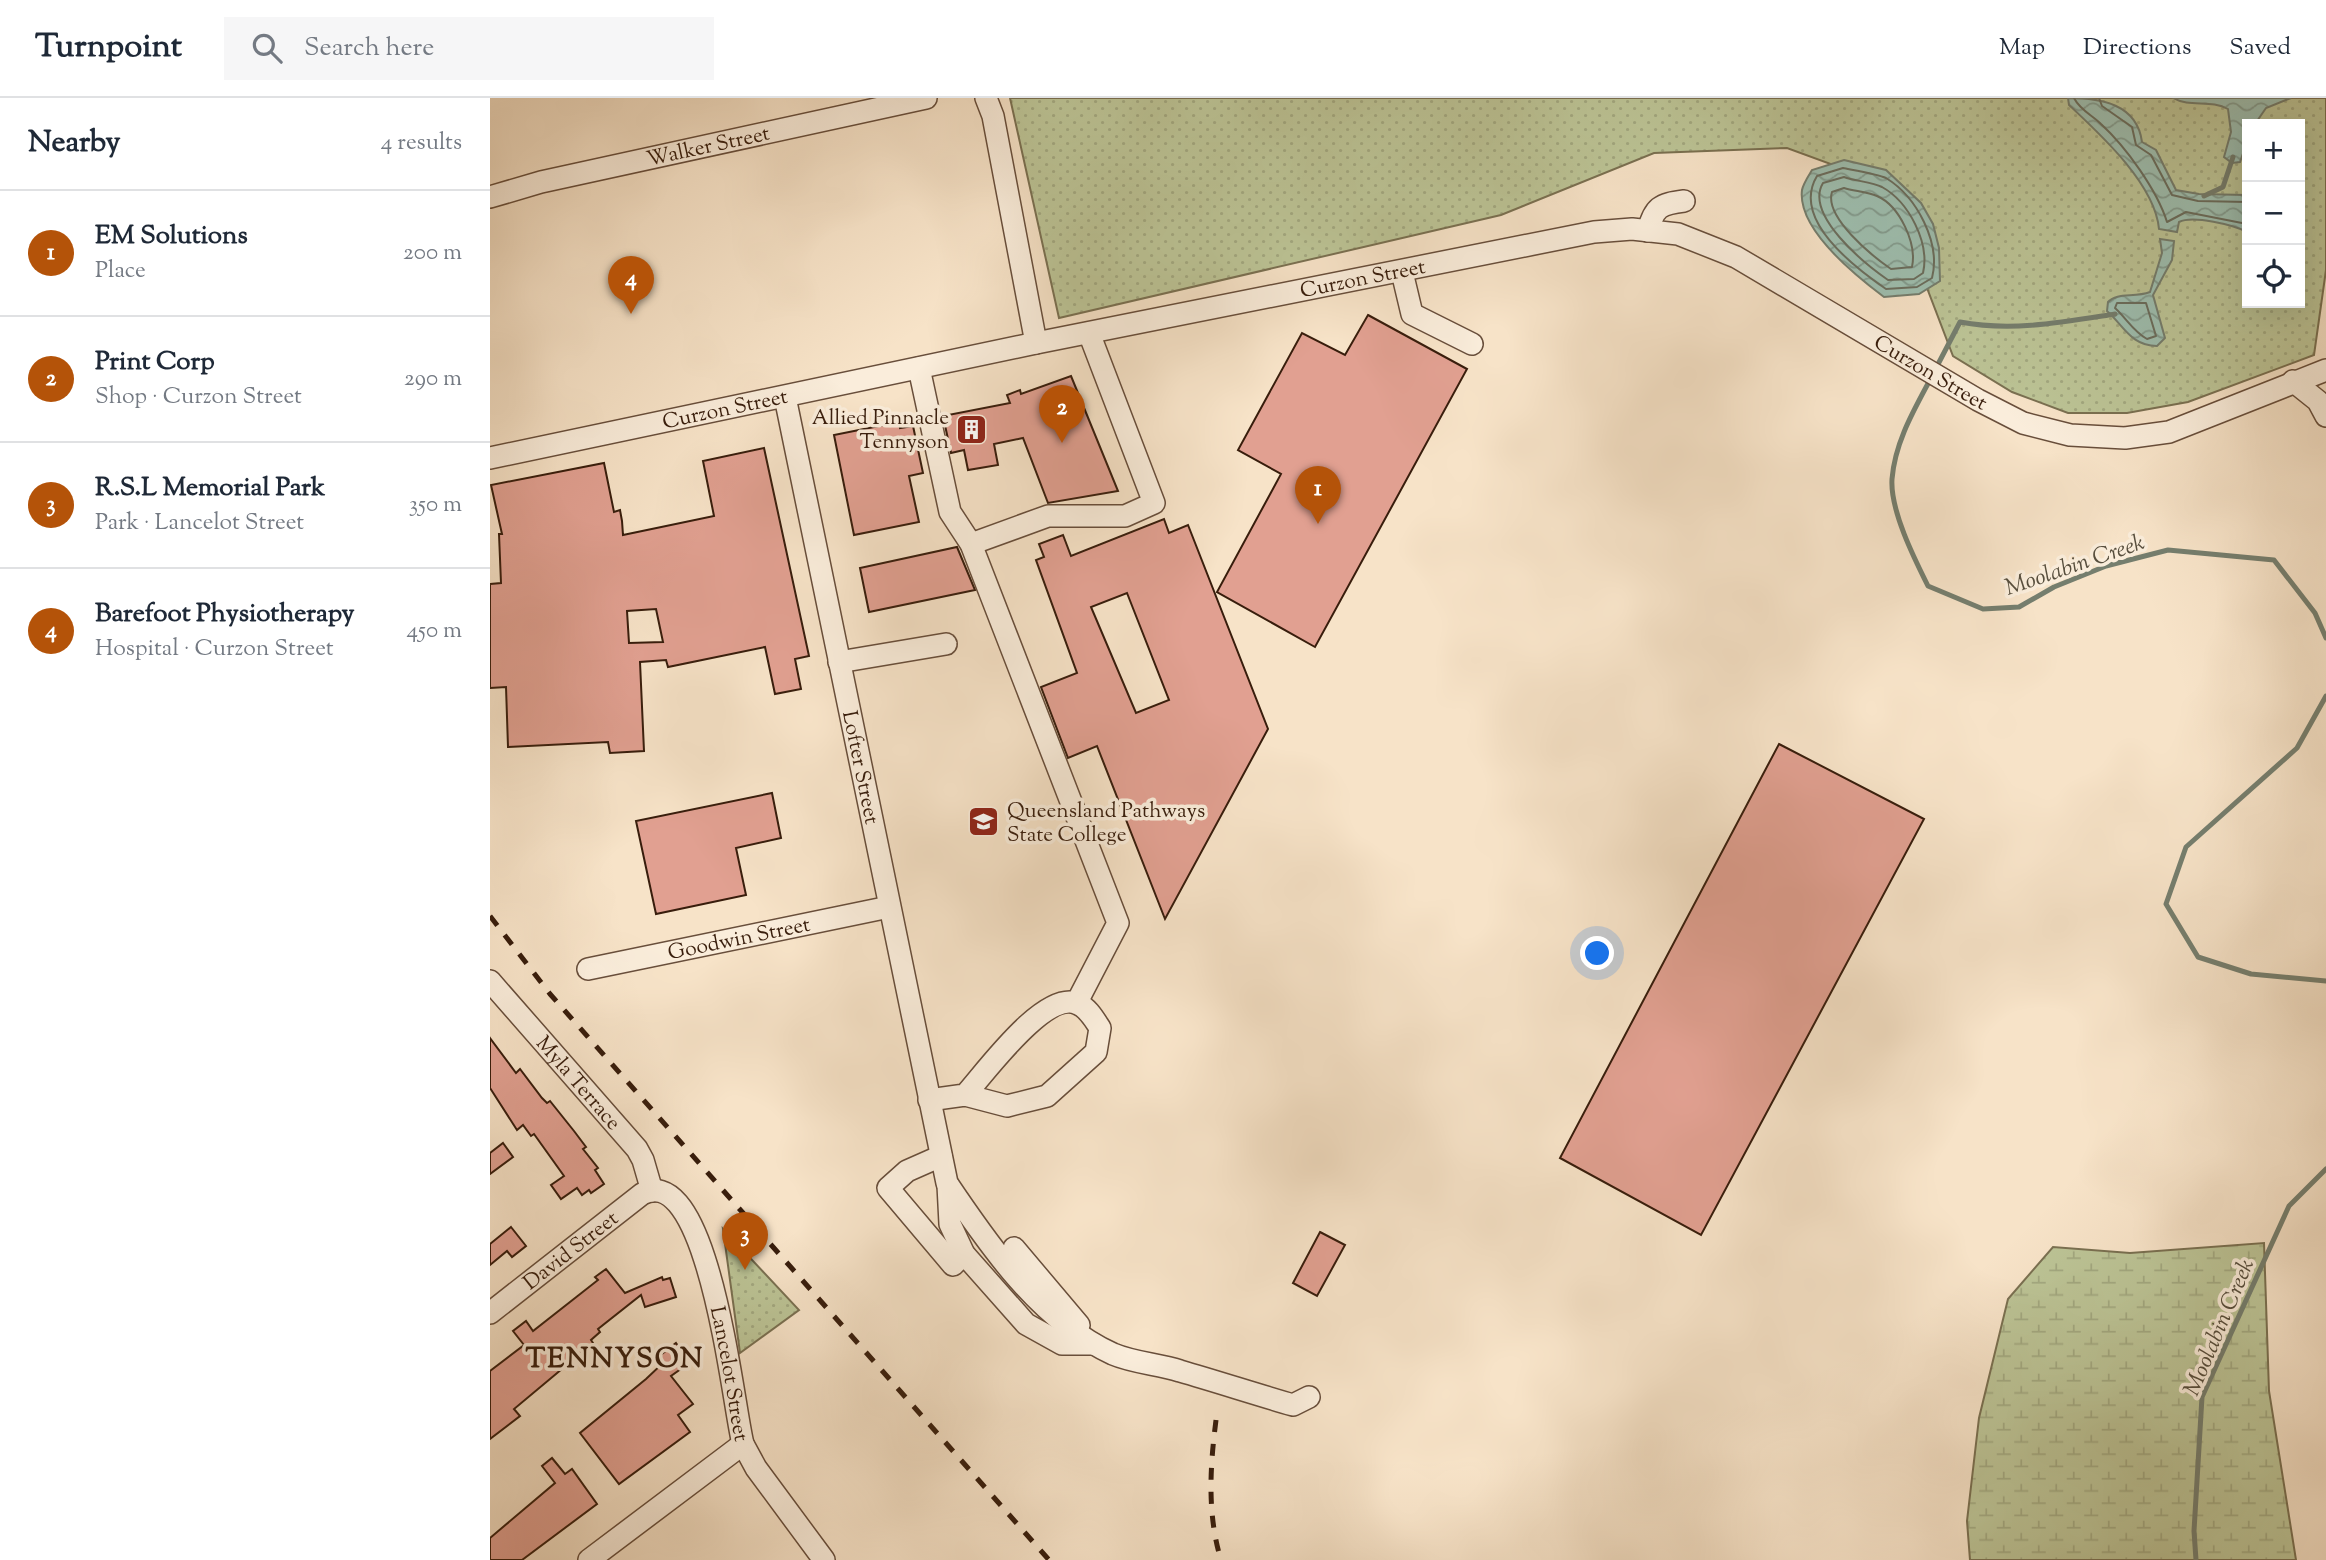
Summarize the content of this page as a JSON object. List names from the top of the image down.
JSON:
{
  "streets": {
    "street": [
      "Walker Street",
      "Curzon Street",
      "Lofter Street",
      "Goodwin Street",
      "Myla Terrace",
      "David Street",
      "Lancelot Street"
    ]
  },
  "crossings": [
    ["Curzon Street", "Lofter Street"],
    ["Lofter Street", "Goodwin Street"],
    ["Myla Terrace", "David Street"],
    ["Myla Terrace", "Lancelot Street"],
    ["David Street", "Lancelot Street"]
  ],
  "districts": ["TENNYSON"],
  "water": ["Moolabin Creek"],
  "places": {
    "building": ["Allied Pinnacle Tennyson"],
    "school or university": ["Queensland Pathways State College"]
  },
  "page": {
    "header": "Turnpoint",
    "search": "Search here",
    "nav": ["Map", "Directions", "Saved"],
    "heading": ["Nearby", "4 results"],
    "map_buttons": ["+", "−"],
    "list": [
      {
        "mark": "1",
        "name": "EM Solutions",
        "note": "Place",
        "value": "200 m"
      },
      {
        "mark": "2",
        "name": "Print Corp",
        "note": "Shop · Curzon Street",
        "value": "290 m"
      },
      {
        "mark": "3",
        "name": "R.S.L Memorial Park",
        "note": "Park · Lancelot Street",
        "value": "350 m"
      },
      {
        "mark": "4",
        "name": "Barefoot Physiotherapy",
        "note": "Hospital · Curzon Street",
        "value": "450 m"
      }
    ],
    "pins": [
      "4",
      "2",
      "1",
      "3"
    ]
  }
}
